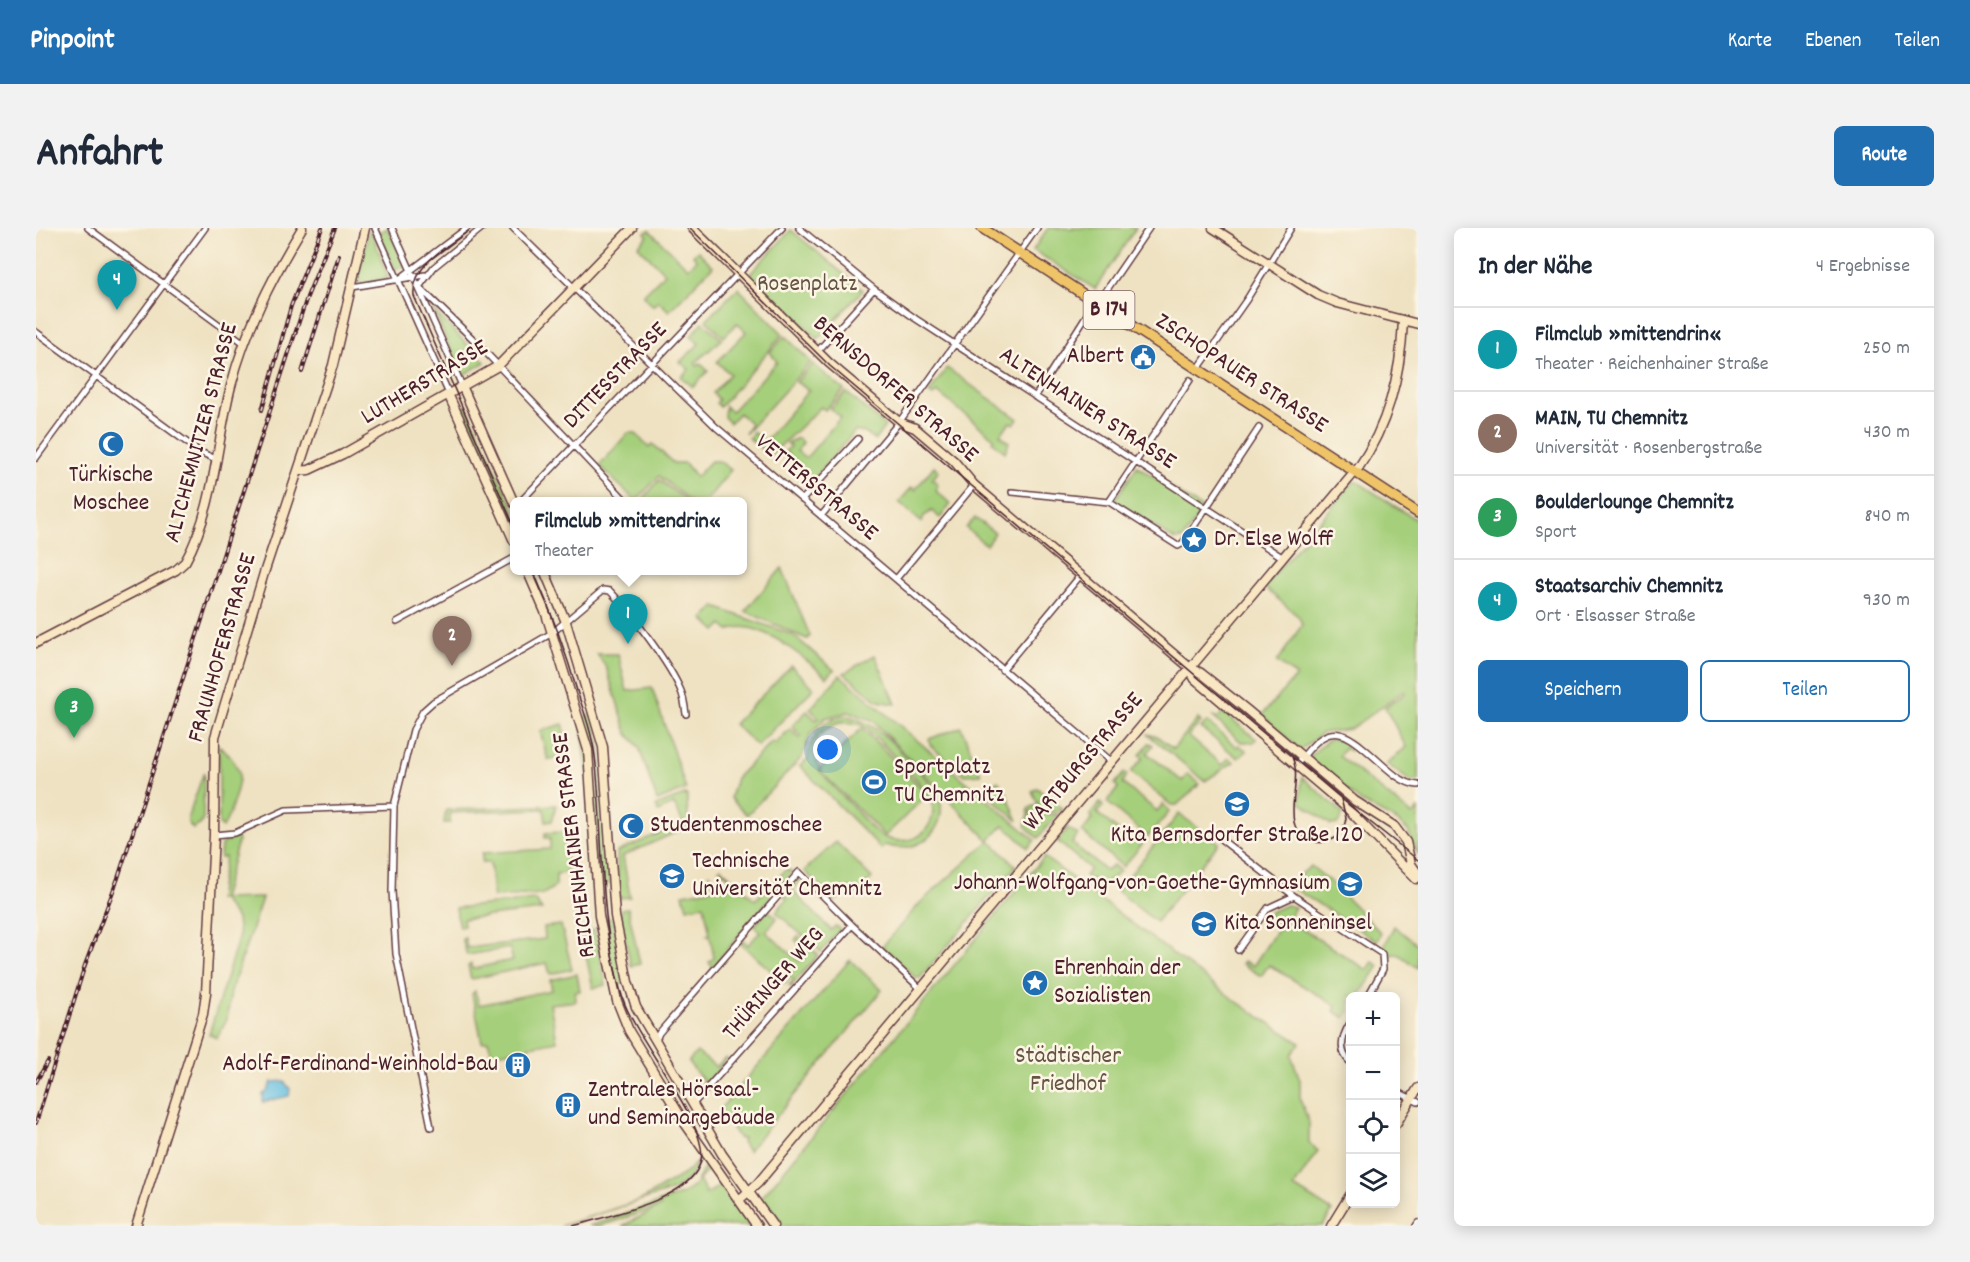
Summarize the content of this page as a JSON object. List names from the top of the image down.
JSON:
{
  "streets": {
    "main road": ["B 174", "ZSCHOPAUER STRASSE"],
    "street": [
      "DITTESSTRASSE",
      "LUTHERSTRASSE",
      "BERNSDORFER STRASSE",
      "ALTENHAINER STRASSE",
      "ALTCHEMNITZER STRASSE",
      "VETTERSSTRASSE",
      "FRAUNHOFERSTRASSE",
      "WARTBURGSTRASSE",
      "REICHENHAINER STRASSE",
      "THÜRINGER WEG"
    ]
  },
  "crossings": [
    ["ZSCHOPAUER STRASSE", "WARTBURGSTRASSE"],
    ["DITTESSTRASSE", "BERNSDORFER STRASSE"],
    ["DITTESSTRASSE", "VETTERSSTRASSE"],
    ["LUTHERSTRASSE", "VETTERSSTRASSE"],
    ["LUTHERSTRASSE", "FRAUNHOFERSTRASSE"],
    ["BERNSDORFER STRASSE", "WARTBURGSTRASSE"],
    ["ALTENHAINER STRASSE", "WARTBURGSTRASSE"],
    ["VETTERSSTRASSE", "WARTBURGSTRASSE"],
    ["WARTBURGSTRASSE", "REICHENHAINER STRASSE"],
    ["REICHENHAINER STRASSE", "THÜRINGER WEG"]
  ],
  "parks": ["Rosenplatz", "Städtischer Friedhof"],
  "places": {
    "public building": ["Albert"],
    "mosque": ["Türkische Moschee", "Studentenmoschee"],
    "place": ["Dr. Else Wolff", "Ehrenhain der Sozialisten"],
    "sports": ["Sportplatz TU Chemnitz"],
    "school or university": [
      "Kita Bernsdorfer Straße 120",
      "Technische Universität Chemnitz",
      "Johann-Wolfgang-von-Goethe-Gymnasium",
      "Kita Sonneninsel"
    ],
    "building": ["Adolf-Ferdinand-Weinhold-Bau", "Zentrales Hörsaal- und Seminargebäude"]
  },
  "page": {
    "header": "Pinpoint",
    "nav": ["Karte", "Ebenen", "Teilen"],
    "title": "Anfahrt",
    "buttons": [
      "Route",
      ["Speichern", "Teilen"]
    ],
    "heading": ["In der Nähe", "4 Ergebnisse"],
    "pins": [
      "4",
      "1",
      "2",
      "3"
    ],
    "list": [
      {
        "mark": "1",
        "name": "Filmclub »mittendrin«",
        "note": "Theater · Reichenhainer Straße",
        "value": "250 m"
      },
      {
        "mark": "2",
        "name": "MAIN, TU Chemnitz",
        "note": "Universität · Rosenbergstraße",
        "value": "430 m"
      },
      {
        "mark": "3",
        "name": "Boulderlounge Chemnitz",
        "note": "Sport",
        "value": "840 m"
      },
      {
        "mark": "4",
        "name": "Staatsarchiv Chemnitz",
        "note": "Ort · Elsasser Straße",
        "value": "930 m"
      }
    ],
    "popup": ["Filmclub »mittendrin«", "Theater"],
    "map_buttons": ["+", "−"]
  }
}
